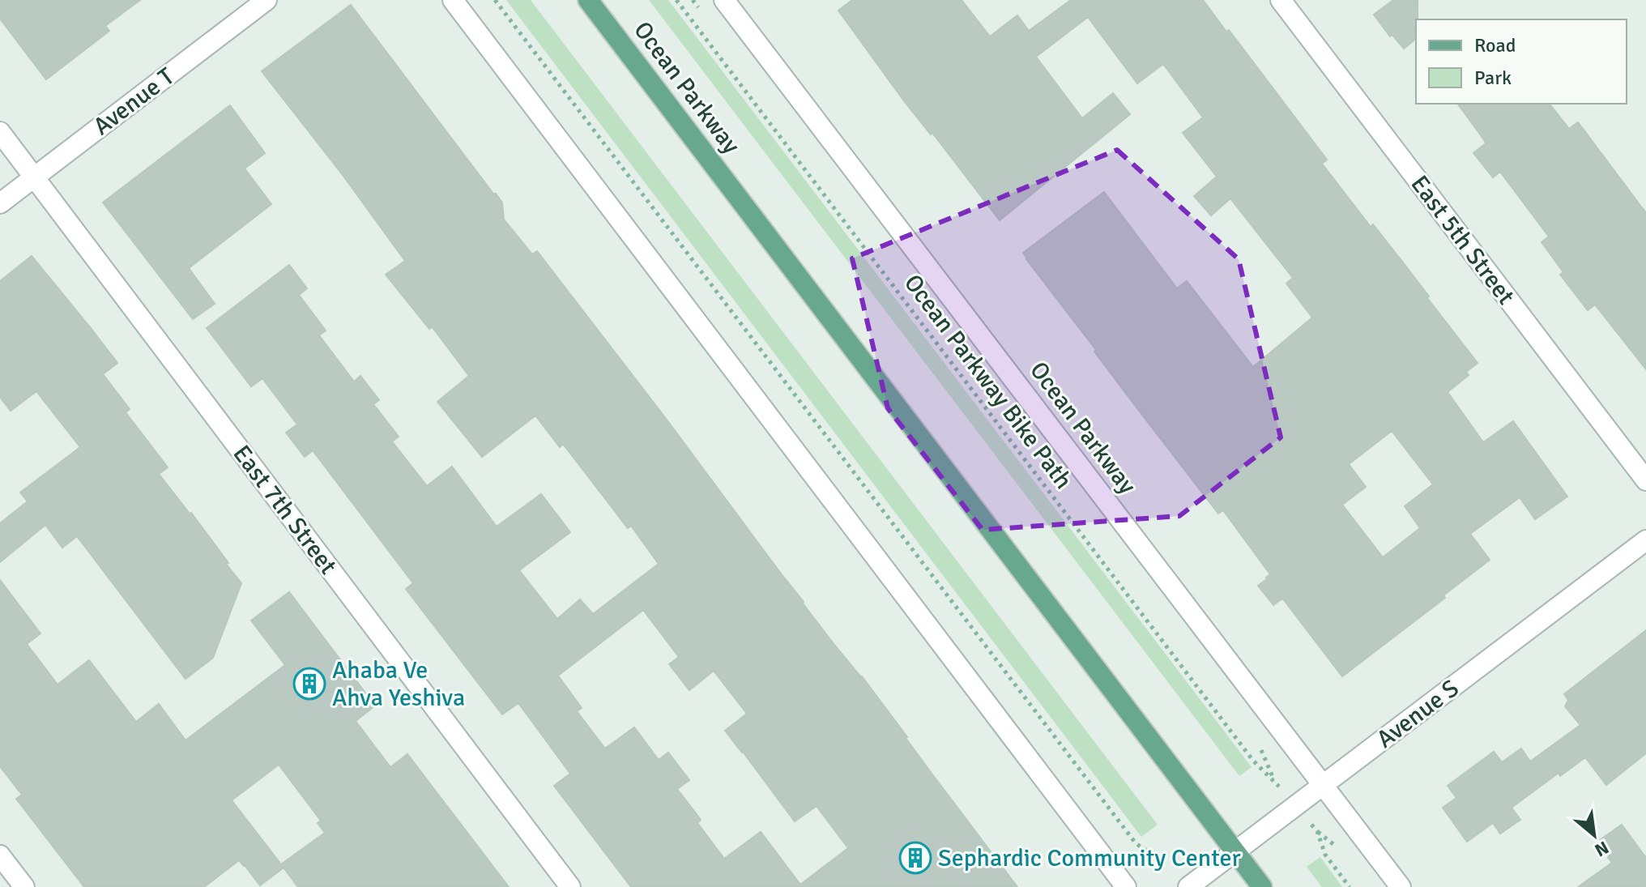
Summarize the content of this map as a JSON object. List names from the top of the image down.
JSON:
{
  "streets": {
    "main road": ["Ocean Parkway"],
    "street": [
      "Avenue T",
      "East 5th Street",
      "East 7th Street",
      "Avenue S"
    ],
    "path": ["Ocean Parkway Bike Path"]
  },
  "crossings": [
    ["Ocean Parkway", "Avenue S"],
    ["Avenue T", "East 7th Street"]
  ],
  "places": {
    "building": ["Ahaba Ve Ahva Yeshiva", "Sephardic Community Center"]
  },
  "legend": ["Road", "Park"],
  "north": "bottom right"
}
